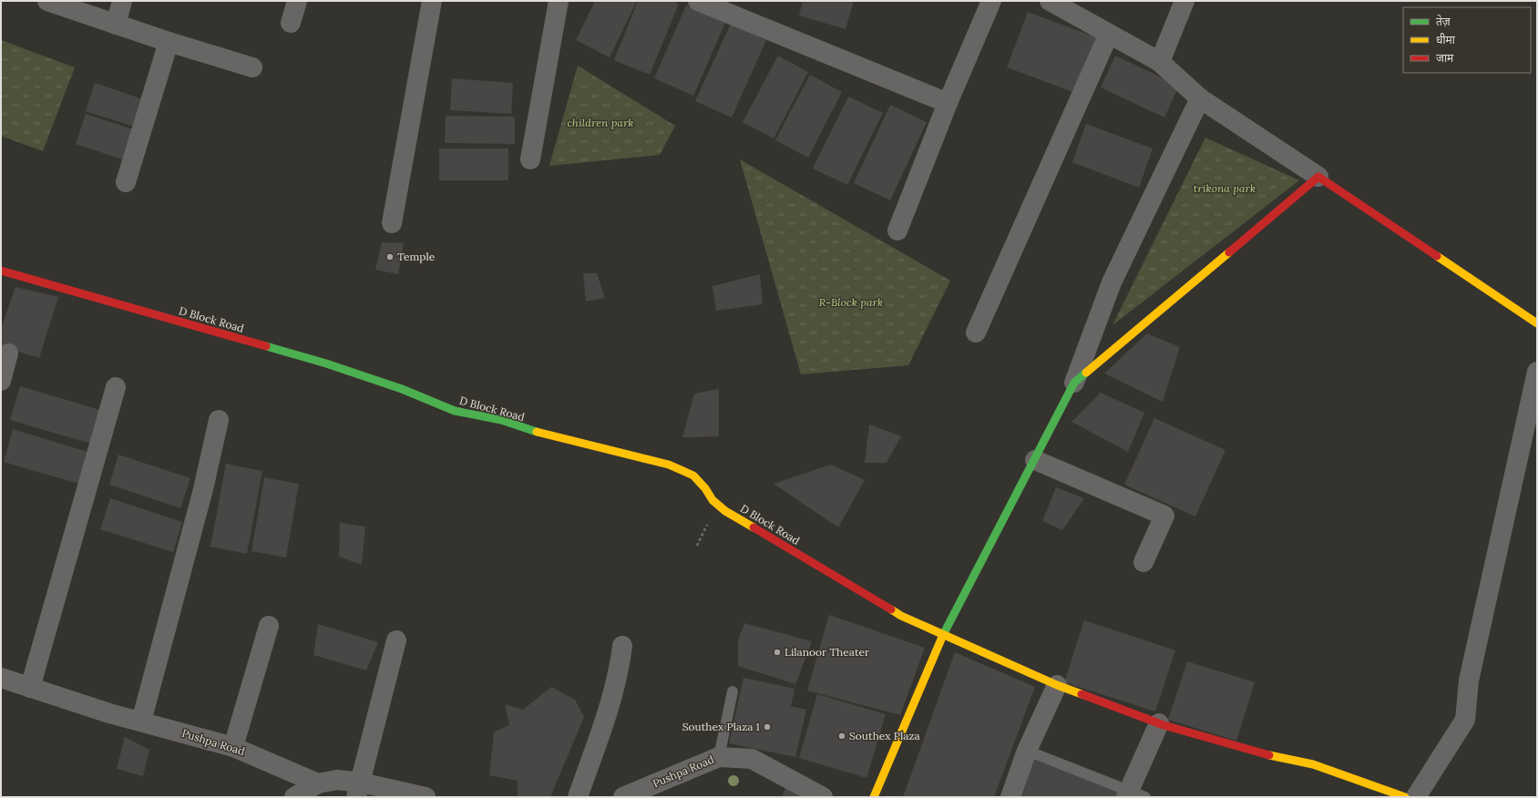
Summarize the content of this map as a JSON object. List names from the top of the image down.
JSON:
{
  "streets": {
    "street": ["D Block Road", "Pushpa Road"]
  },
  "parks": ["children park", "trikona park", "R-Block park"],
  "places": [
    "Temple",
    "Lilanoor Theater",
    "Southex Plaza 1",
    "Southex Plaza"
  ],
  "legend": ["तेज़", "धीमा", "जाम"]
}
